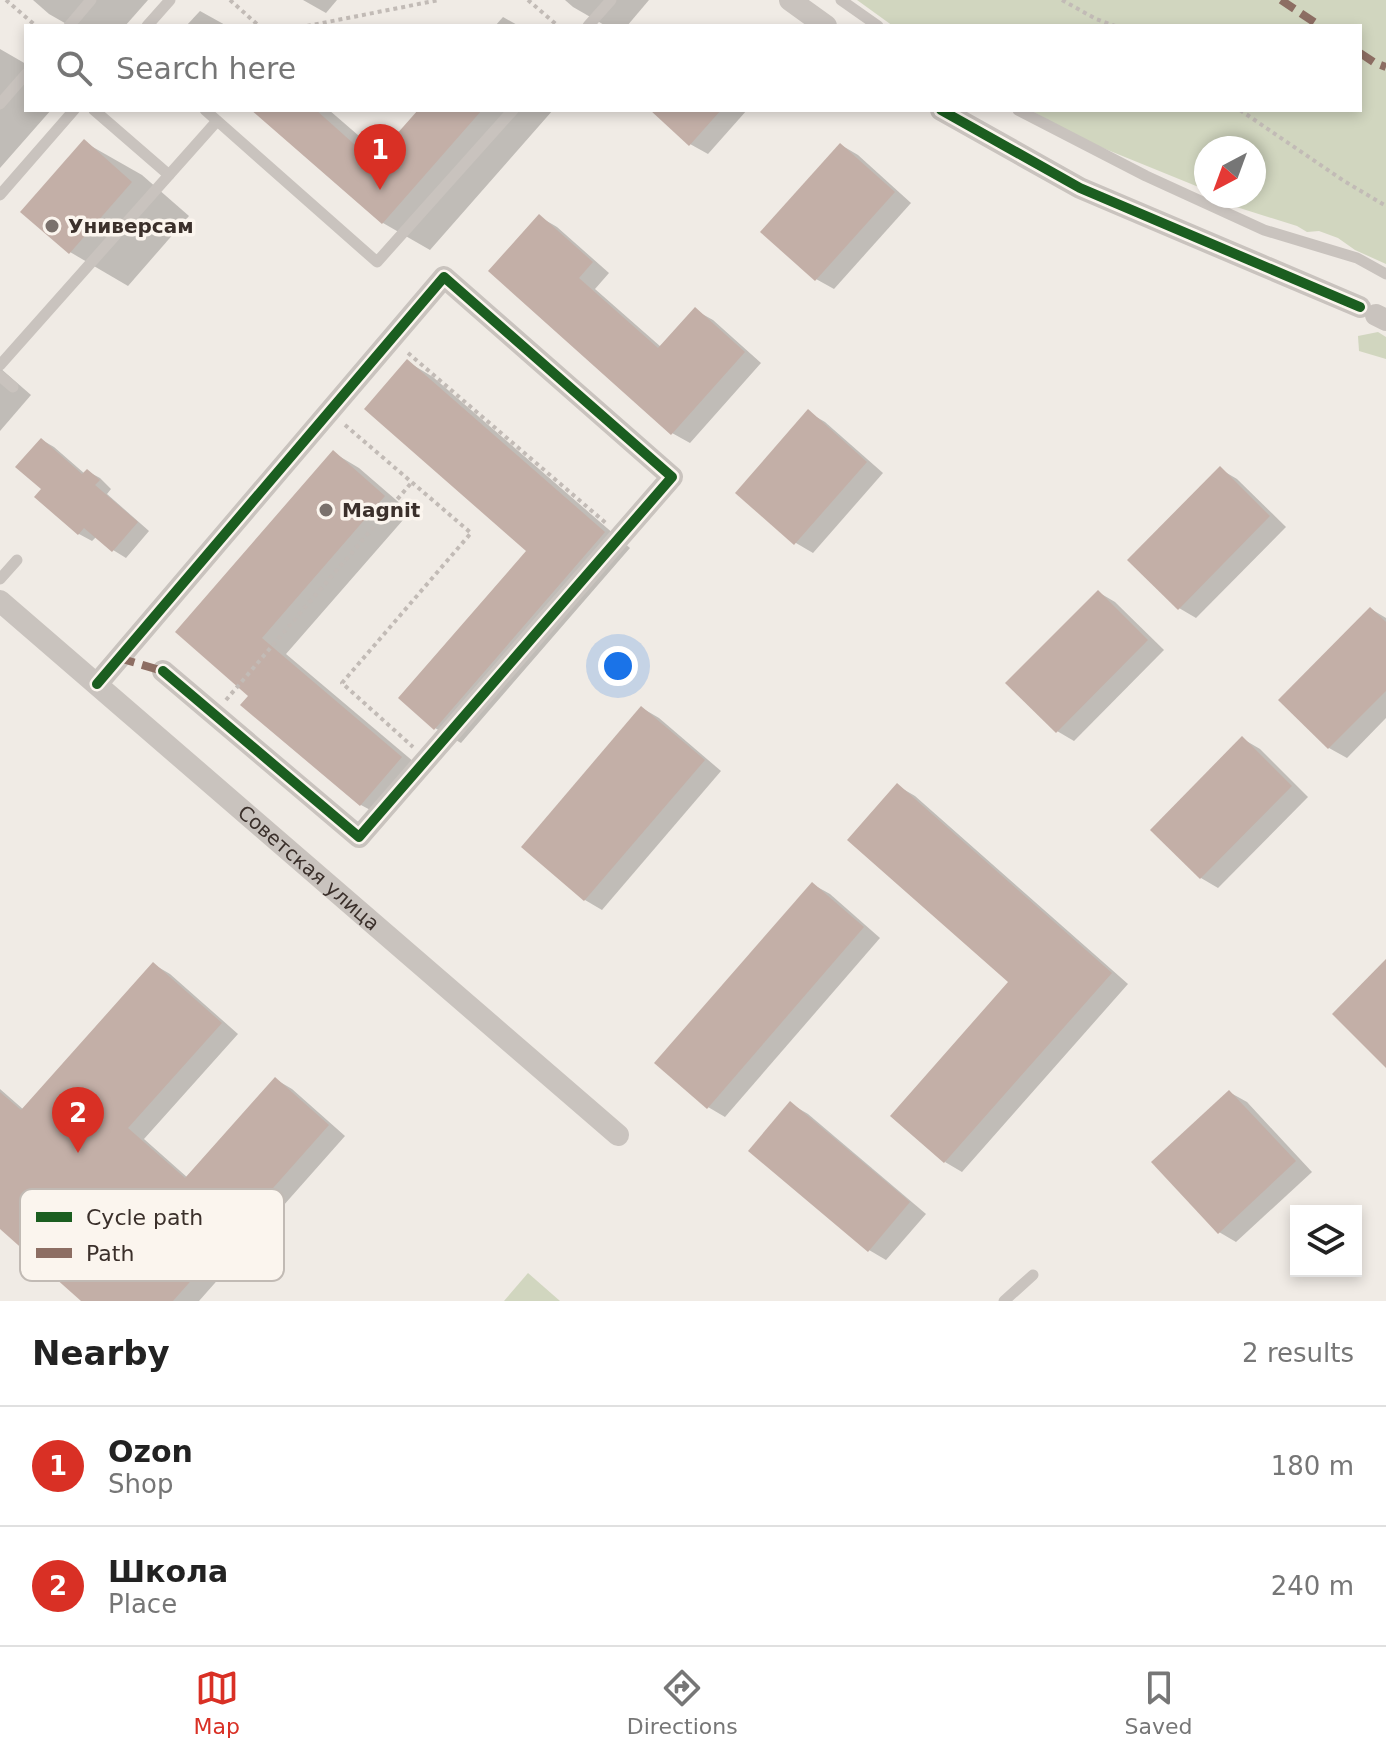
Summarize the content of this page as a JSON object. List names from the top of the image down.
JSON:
{
  "streets": {
    "street": ["Советская улица"]
  },
  "places": ["Универсам", "Magnit"],
  "legend": ["Cycle path", "Path"],
  "north": "bottom left",
  "page": {
    "search": "Search here",
    "pins": ["1", "2"],
    "heading": ["Nearby", "2 results"],
    "list": [
      {
        "mark": "1",
        "name": "Ozon",
        "note": "Shop",
        "value": "180 m"
      },
      {
        "mark": "2",
        "name": "Школа",
        "note": "Place",
        "value": "240 m"
      }
    ],
    "nav": ["Map", "Directions", "Saved"]
  }
}
